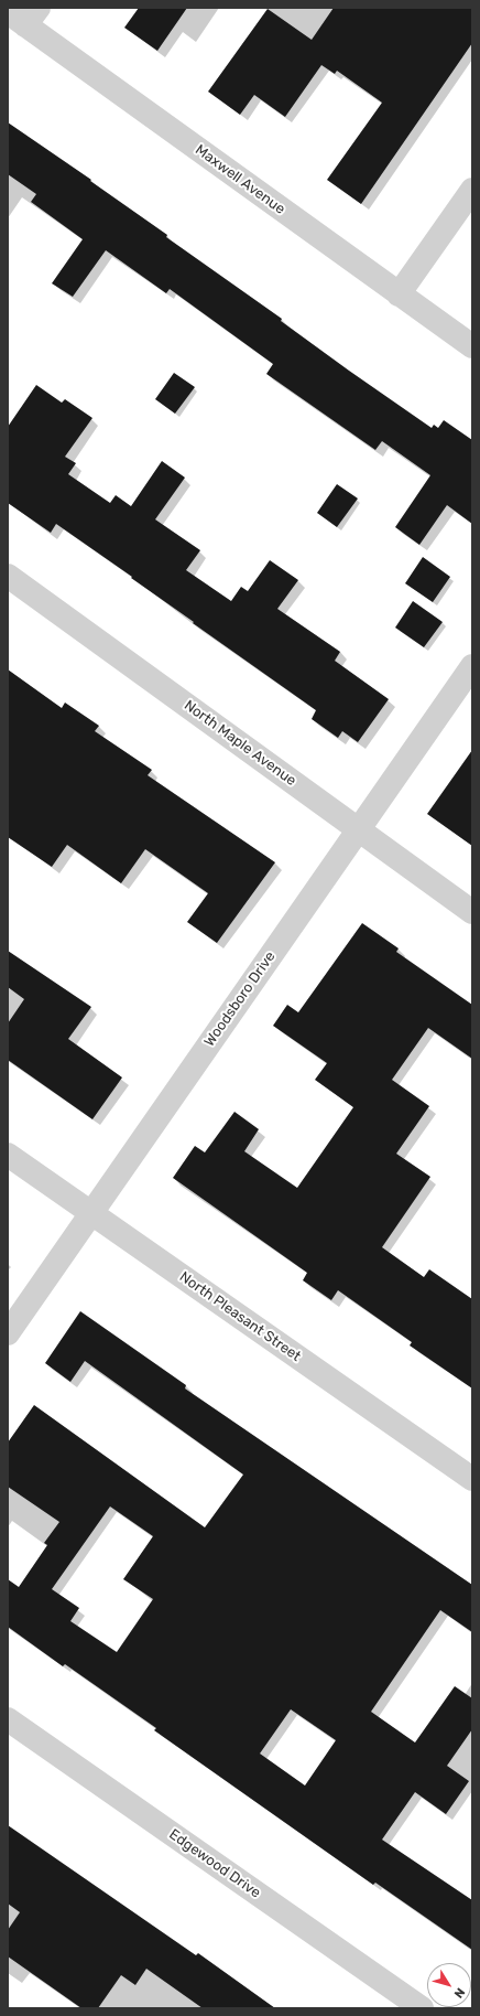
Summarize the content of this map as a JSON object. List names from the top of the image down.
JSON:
{
  "streets": {
    "street": [
      "Maxwell Avenue",
      "North Maple Avenue",
      "Woodsboro Drive",
      "North Pleasant Street",
      "Edgewood Drive"
    ]
  },
  "crossings": [
    ["North Maple Avenue", "Woodsboro Drive"],
    ["Woodsboro Drive", "North Pleasant Street"]
  ],
  "north": "bottom right"
}
